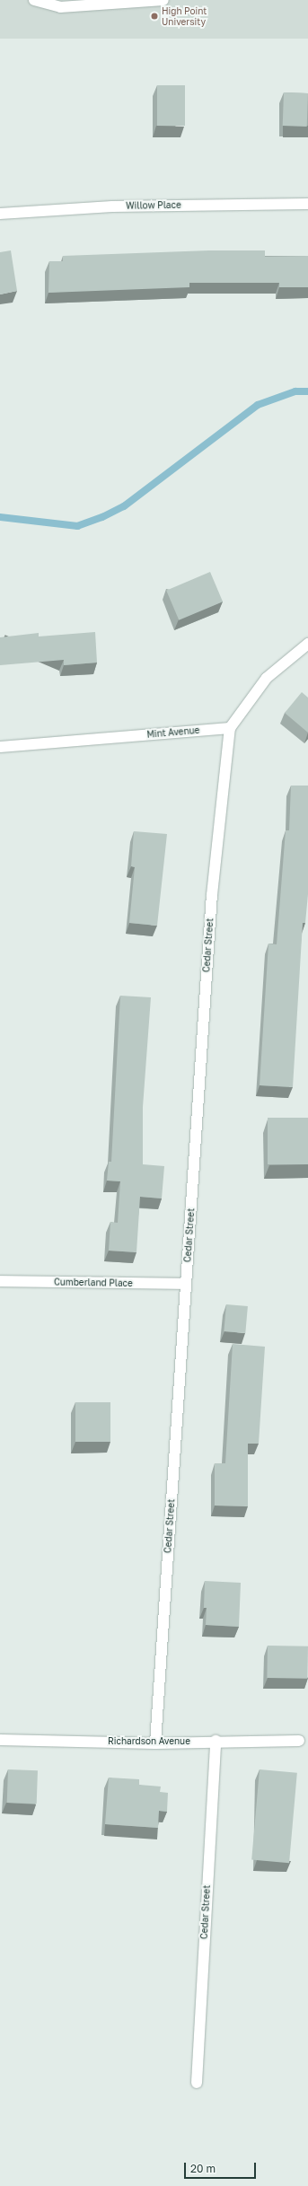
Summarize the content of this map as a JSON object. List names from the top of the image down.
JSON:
{
  "streets": {
    "street": [
      "Willow Place",
      "Mint Avenue",
      "Cedar Street",
      "Cumberland Place",
      "Richardson Avenue"
    ]
  },
  "crossings": [
    ["Mint Avenue", "Cedar Street"],
    ["Cedar Street", "Cumberland Place"],
    ["Cedar Street", "Richardson Avenue"]
  ],
  "places": ["High Point University"],
  "scale_bar": "20 m"
}
